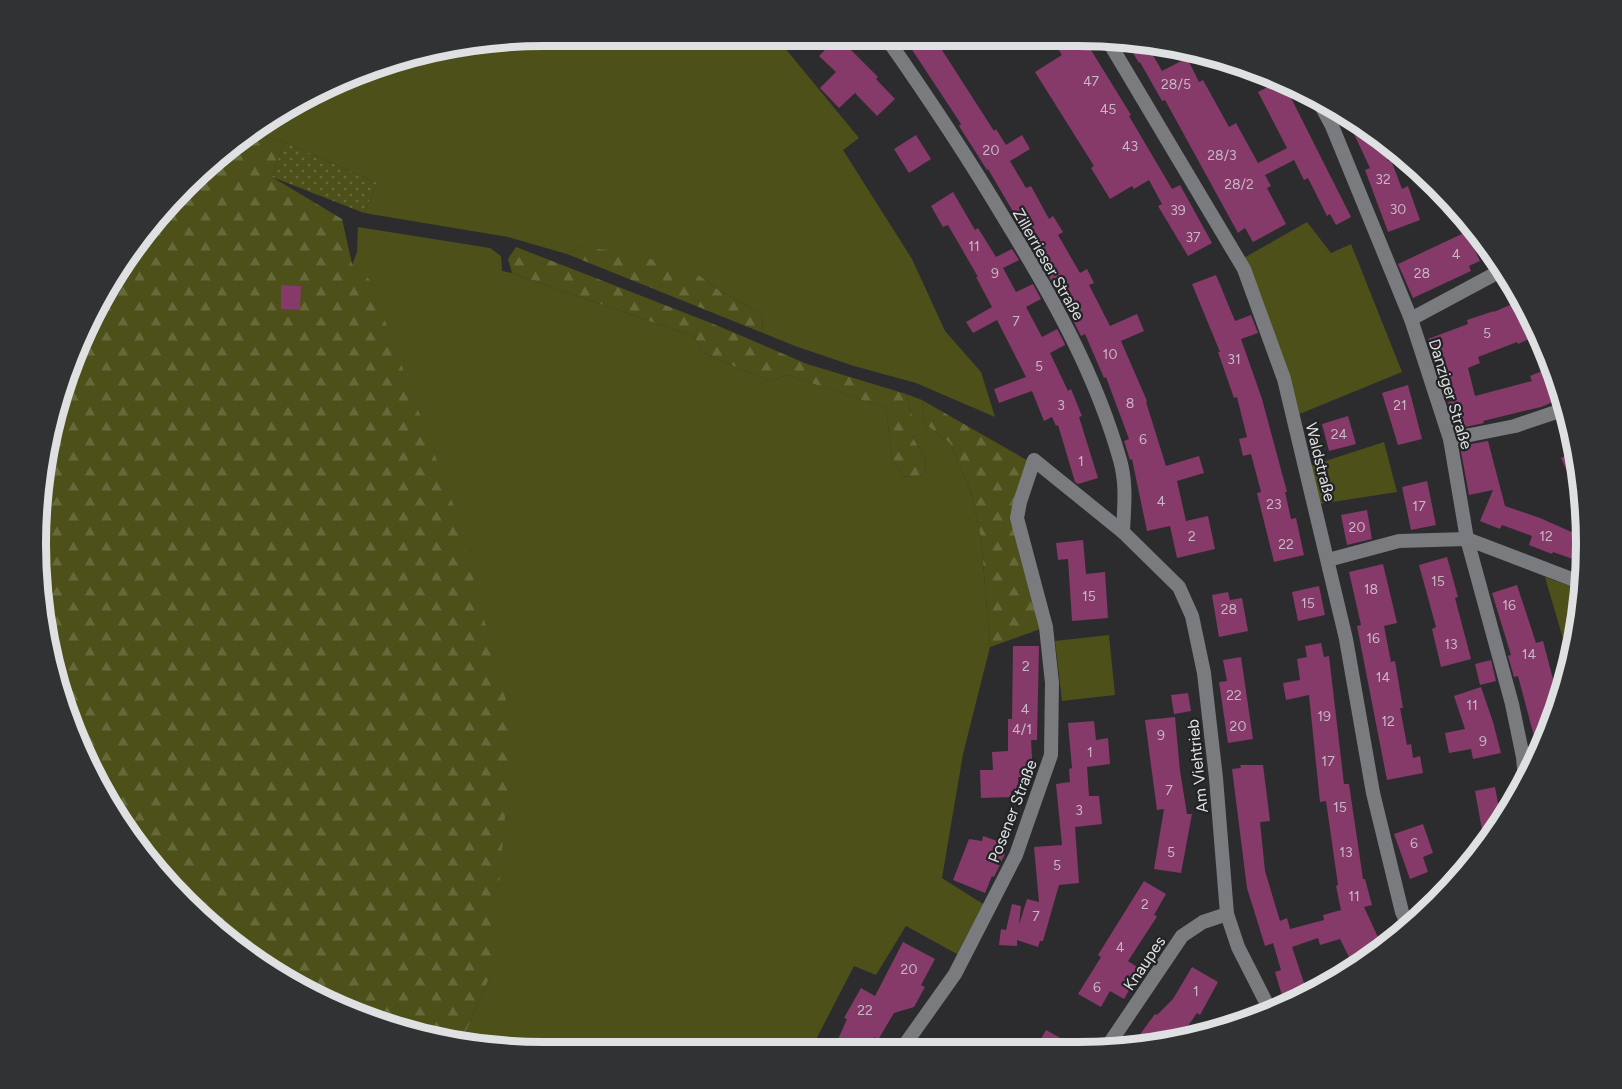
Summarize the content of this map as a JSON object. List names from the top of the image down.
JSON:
{
  "streets": {
    "street": [
      "Zillerrieser Straße",
      "Danziger Straße",
      "Waldstraße",
      "Am Viehtrieb",
      "Posener Straße",
      "Knaupes"
    ]
  },
  "crossings": [
    ["Zillerrieser Straße", "Am Viehtrieb"],
    ["Zillerrieser Straße", "Posener Straße"],
    ["Am Viehtrieb", "Posener Straße"],
    ["Am Viehtrieb", "Knaupes"]
  ],
  "house_numbers": [
    "47",
    "28/5",
    "45",
    "43",
    "20",
    "28/3",
    "32",
    "28/2",
    "30",
    "39",
    "37",
    "11",
    "4",
    "9",
    "28",
    "7",
    "5",
    "10",
    "31",
    "5",
    "8",
    "3",
    "21",
    "24",
    "6",
    "1",
    "4",
    "23",
    "17",
    "20",
    "2",
    "12",
    "22",
    "15",
    "18",
    "15",
    "15",
    "16",
    "28",
    "16",
    "13",
    "14",
    "2",
    "14",
    "22",
    "11",
    "4",
    "19",
    "12",
    "20",
    "4/1",
    "9",
    "9",
    "1",
    "17",
    "7",
    "15",
    "3",
    "6",
    "5",
    "13",
    "5",
    "11",
    "2",
    "7",
    "4",
    "20",
    "6",
    "1",
    "22"
  ]
}
